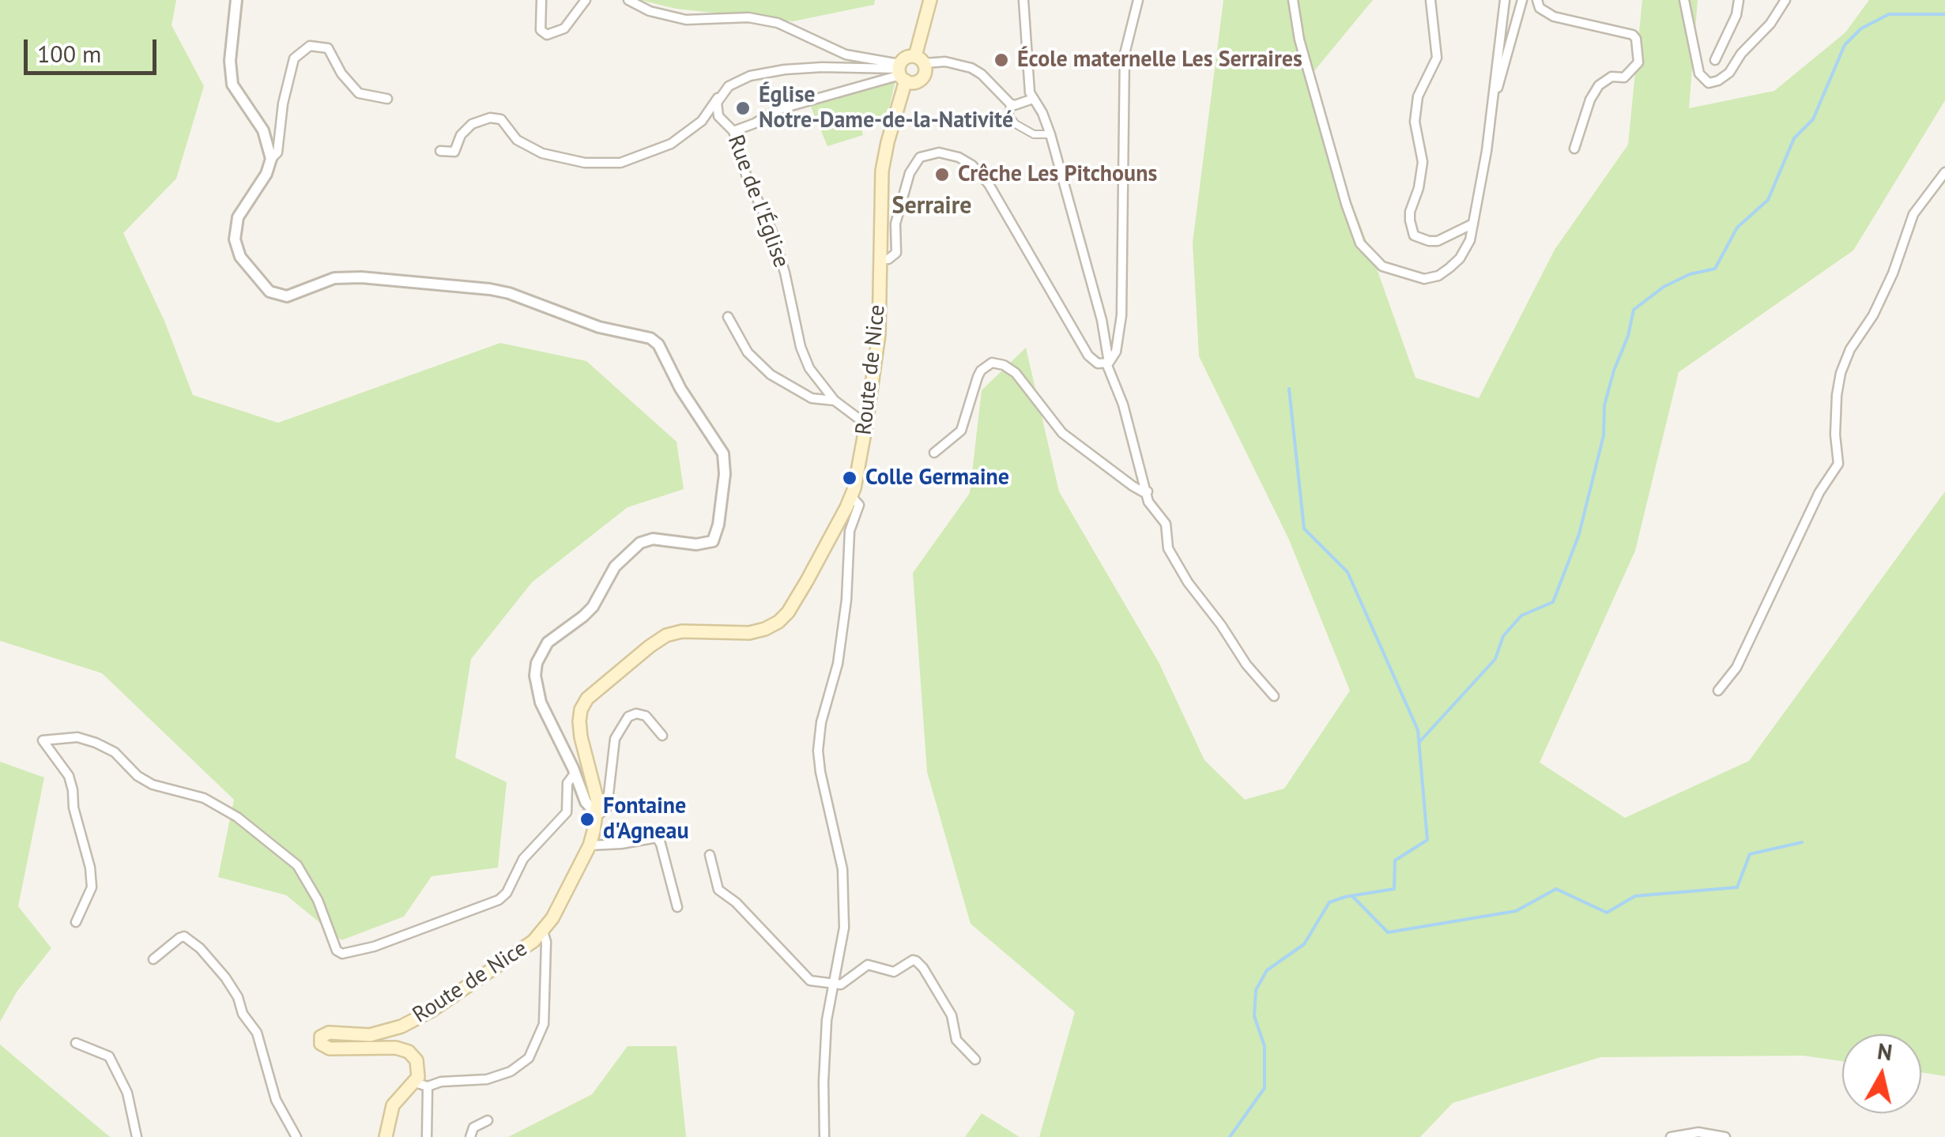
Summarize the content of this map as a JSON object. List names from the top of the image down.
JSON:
{
  "streets": {
    "main road": ["Route de Nice"],
    "street": ["Rue de l'Église"]
  },
  "crossings": [
    ["Rue de l'Église", "Route de Nice"]
  ],
  "districts": ["Serraire"],
  "places": [
    "École maternelle Les Serraires",
    "Église Notre-Dame-de-la-Nativité",
    "Crêche Les Pitchouns",
    "Colle Germaine",
    "Fontaine d'Agneau"
  ],
  "scale_bar": "100 m",
  "north": "top"
}
